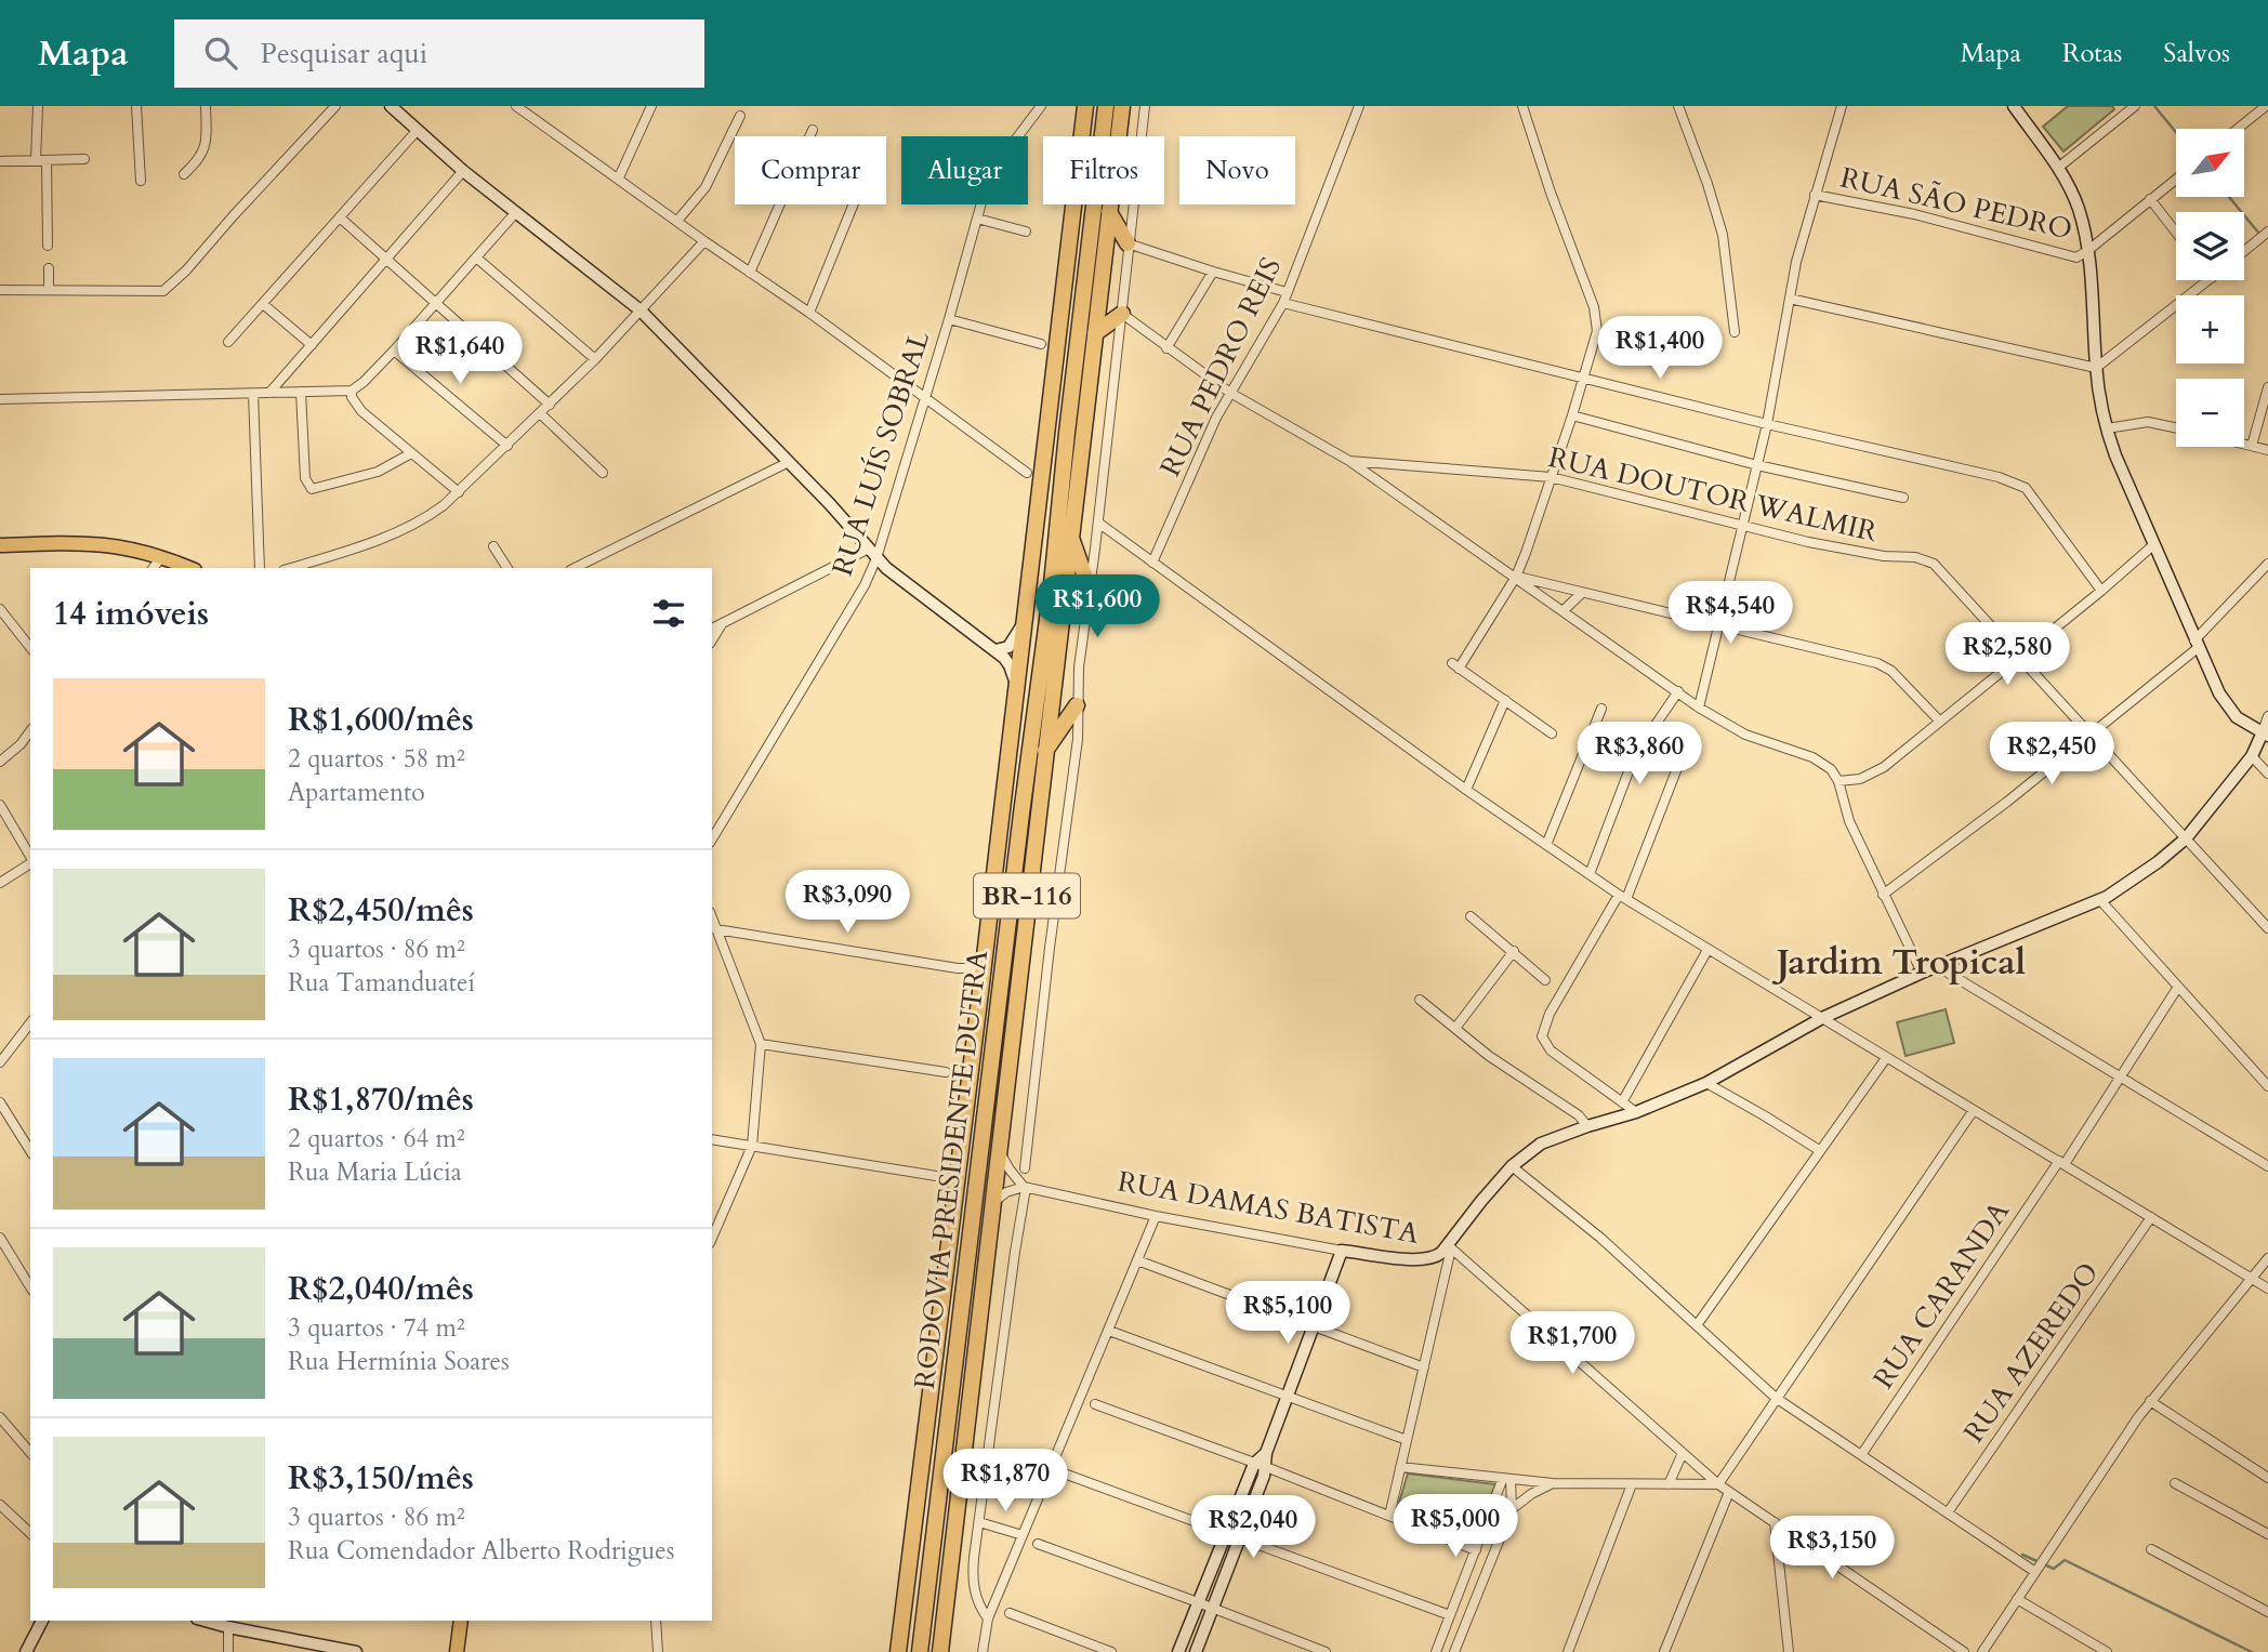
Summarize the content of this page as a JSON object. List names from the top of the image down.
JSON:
{
  "streets": {
    "highway": ["BR-116", "RODOVIA PRESIDENTE DUTRA"],
    "street": [
      "RUA SÃO PEDRO",
      "RUA PEDRO REIS",
      "RUA LUÍS SOBRAL",
      "RUA DOUTOR WALMIR",
      "RUA DAMAS BATISTA",
      "RUA CARANDA",
      "RUA AZEREDO"
    ]
  },
  "crossings": [
    ["RUA DOUTOR WALMIR", "RUA DAMAS BATISTA"]
  ],
  "districts": ["Jardim Tropical"],
  "north": "top right",
  "page": {
    "header": "Mapa",
    "search": "Pesquisar aqui",
    "nav": ["Mapa", "Rotas", "Salvos"],
    "map_buttons": ["+", "−"],
    "chip": [
      "Comprar",
      "Alugar",
      "Filtros",
      "Novo"
    ],
    "price": [
      "R$1,400",
      "R$1,640",
      "R$1,600",
      "R$4,540",
      "R$2,580",
      "R$3,860",
      "R$2,450",
      "R$3,090",
      "R$5,100",
      "R$1,700",
      "R$1,870",
      "R$5,000",
      "R$2,040",
      "R$3,150"
    ],
    "heading": "14 imóveis",
    "list": [
      {
        "name": "R$1,600/mês",
        "note": "2 quartos · 58 m² · Apartamento"
      },
      {
        "name": "R$2,450/mês",
        "note": "3 quartos · 86 m² · Rua Tamanduateí"
      },
      {
        "name": "R$1,870/mês",
        "note": "2 quartos · 64 m² · Rua Maria Lúcia"
      },
      {
        "name": "R$2,040/mês",
        "note": "3 quartos · 74 m² · Rua Hermínia Soares"
      },
      {
        "name": "R$3,150/mês",
        "note": "3 quartos · 86 m² · Rua Comendador Alberto Rodrigues"
      }
    ]
  }
}
